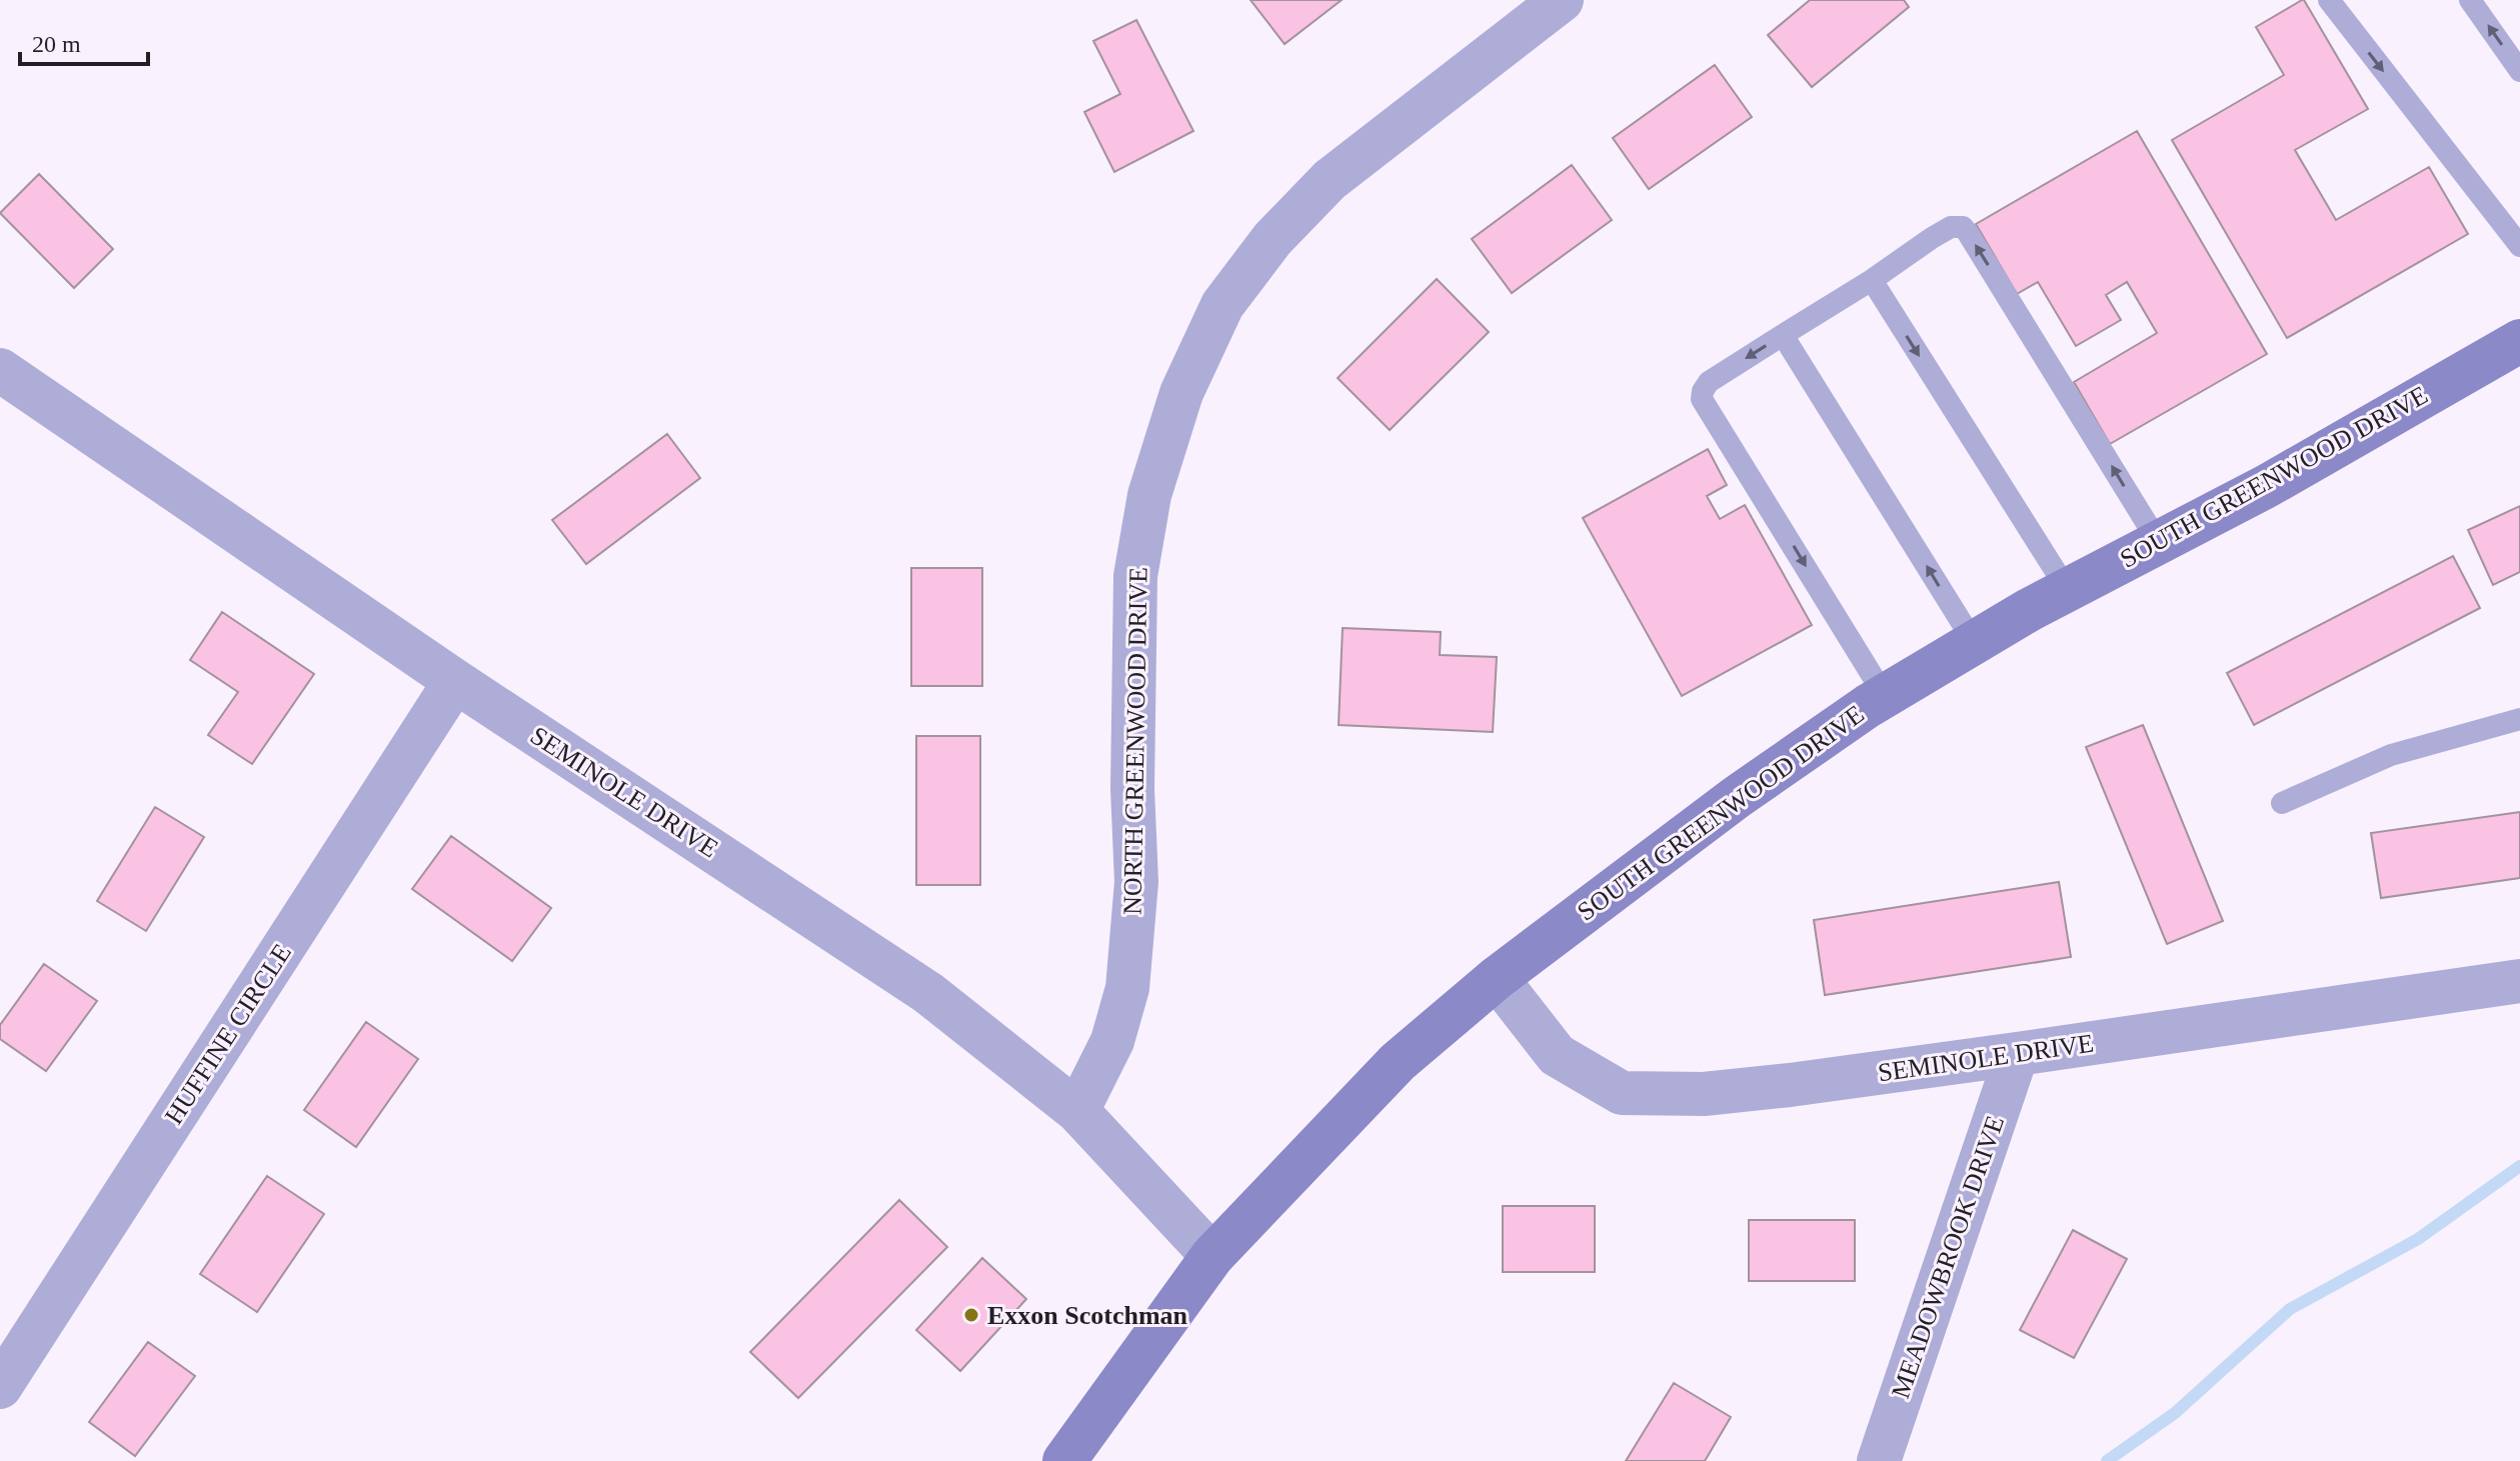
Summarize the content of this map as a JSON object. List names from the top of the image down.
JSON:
{
  "streets": {
    "street": [
      "SOUTH GREENWOOD DRIVE",
      "NORTH GREENWOOD DRIVE",
      "SEMINOLE DRIVE",
      "HUFFINE CIRCLE",
      "MEADOWBROOK DRIVE"
    ]
  },
  "crossings": [
    ["SOUTH GREENWOOD DRIVE", "SEMINOLE DRIVE"],
    ["NORTH GREENWOOD DRIVE", "SEMINOLE DRIVE"],
    ["SEMINOLE DRIVE", "HUFFINE CIRCLE"],
    ["SEMINOLE DRIVE", "MEADOWBROOK DRIVE"]
  ],
  "places": ["Exxon Scotchman"],
  "scale_bar": "20 m"
}
